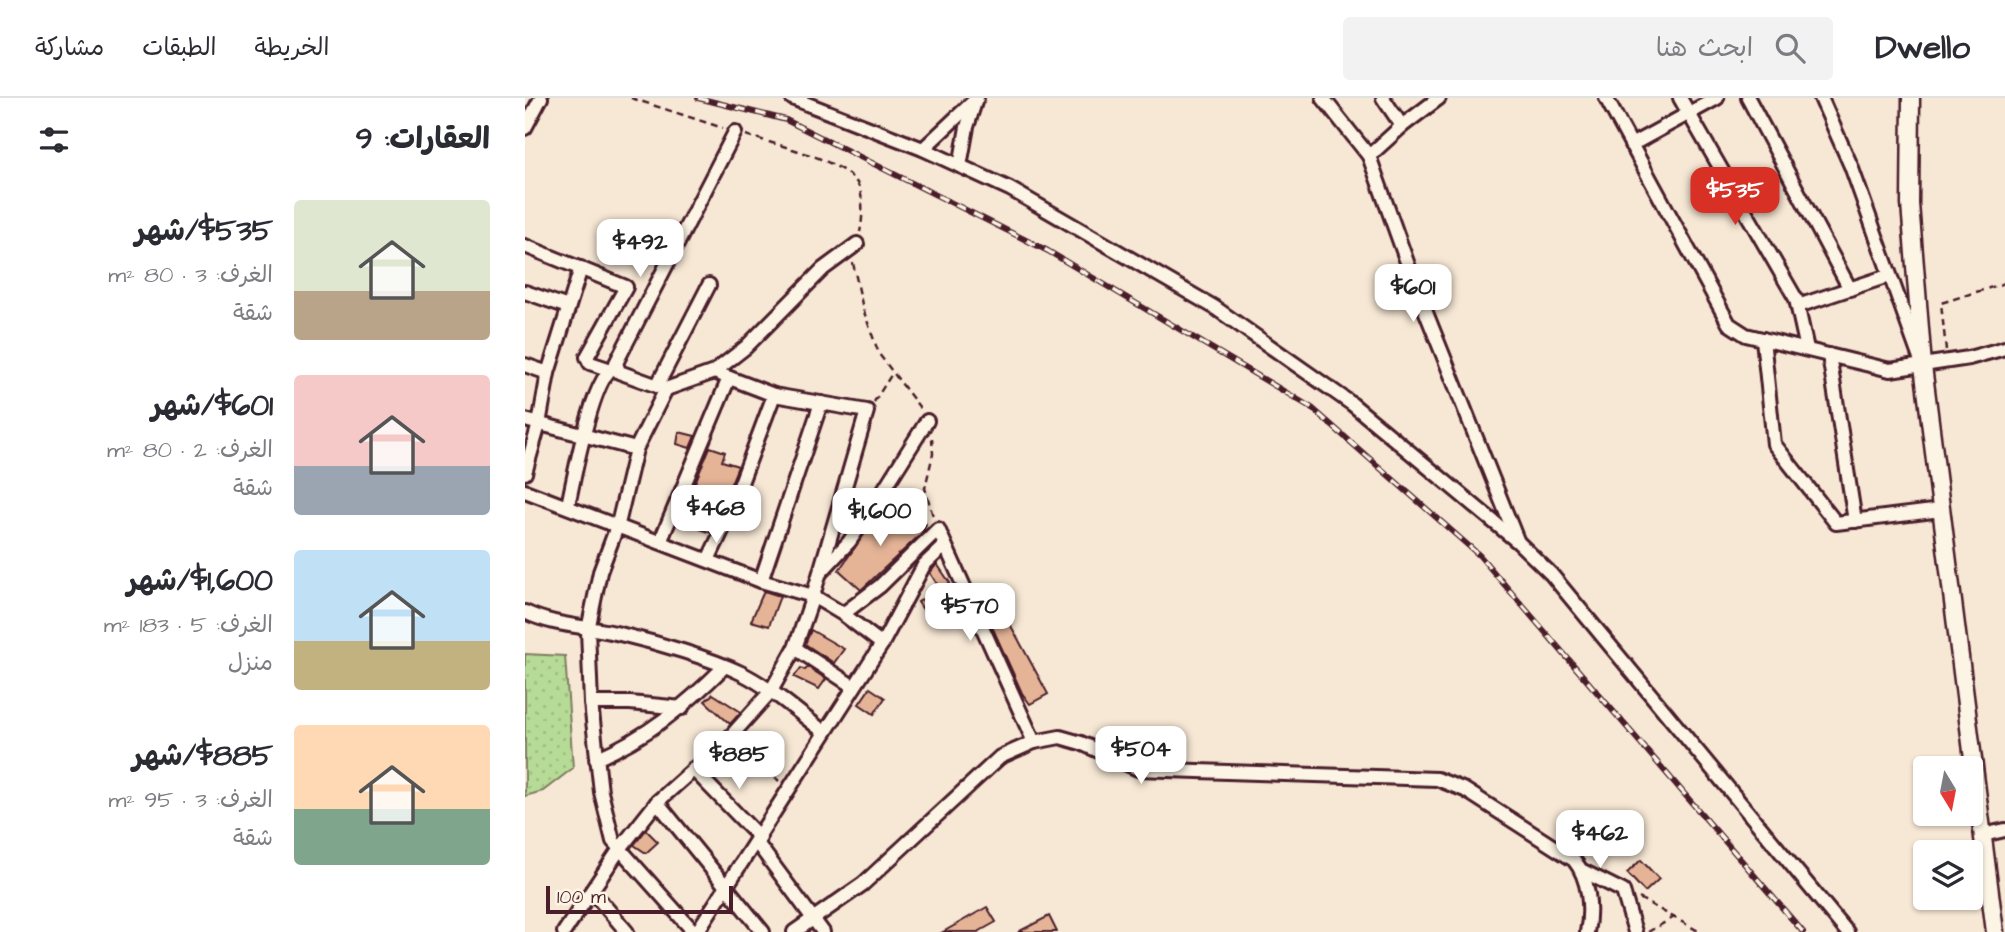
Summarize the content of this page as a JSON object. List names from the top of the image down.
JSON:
{
  "scale_bar": "100 m",
  "north": "bottom",
  "page": {
    "header": "Dwello",
    "search": "ابحث هنا",
    "nav": ["الخريطة", "الطبقات", "مشاركة"],
    "heading": "العقارات: 9",
    "price": [
      "$535",
      "$492",
      "$601",
      "$468",
      "$1,600",
      "$570",
      "$504",
      "$885",
      "$462"
    ],
    "list": [
      {
        "name": "$535/شهر",
        "note": "الغرف: 3 · 80 m² · شقة"
      },
      {
        "name": "$601/شهر",
        "note": "الغرف: 2 · 80 m² · شقة"
      },
      {
        "name": "$1,600/شهر",
        "note": "الغرف: 5 · 183 m² · منزل"
      },
      {
        "name": "$885/شهر",
        "note": "الغرف: 3 · 95 m² · شقة"
      }
    ],
    "scale": "100 m"
  }
}
